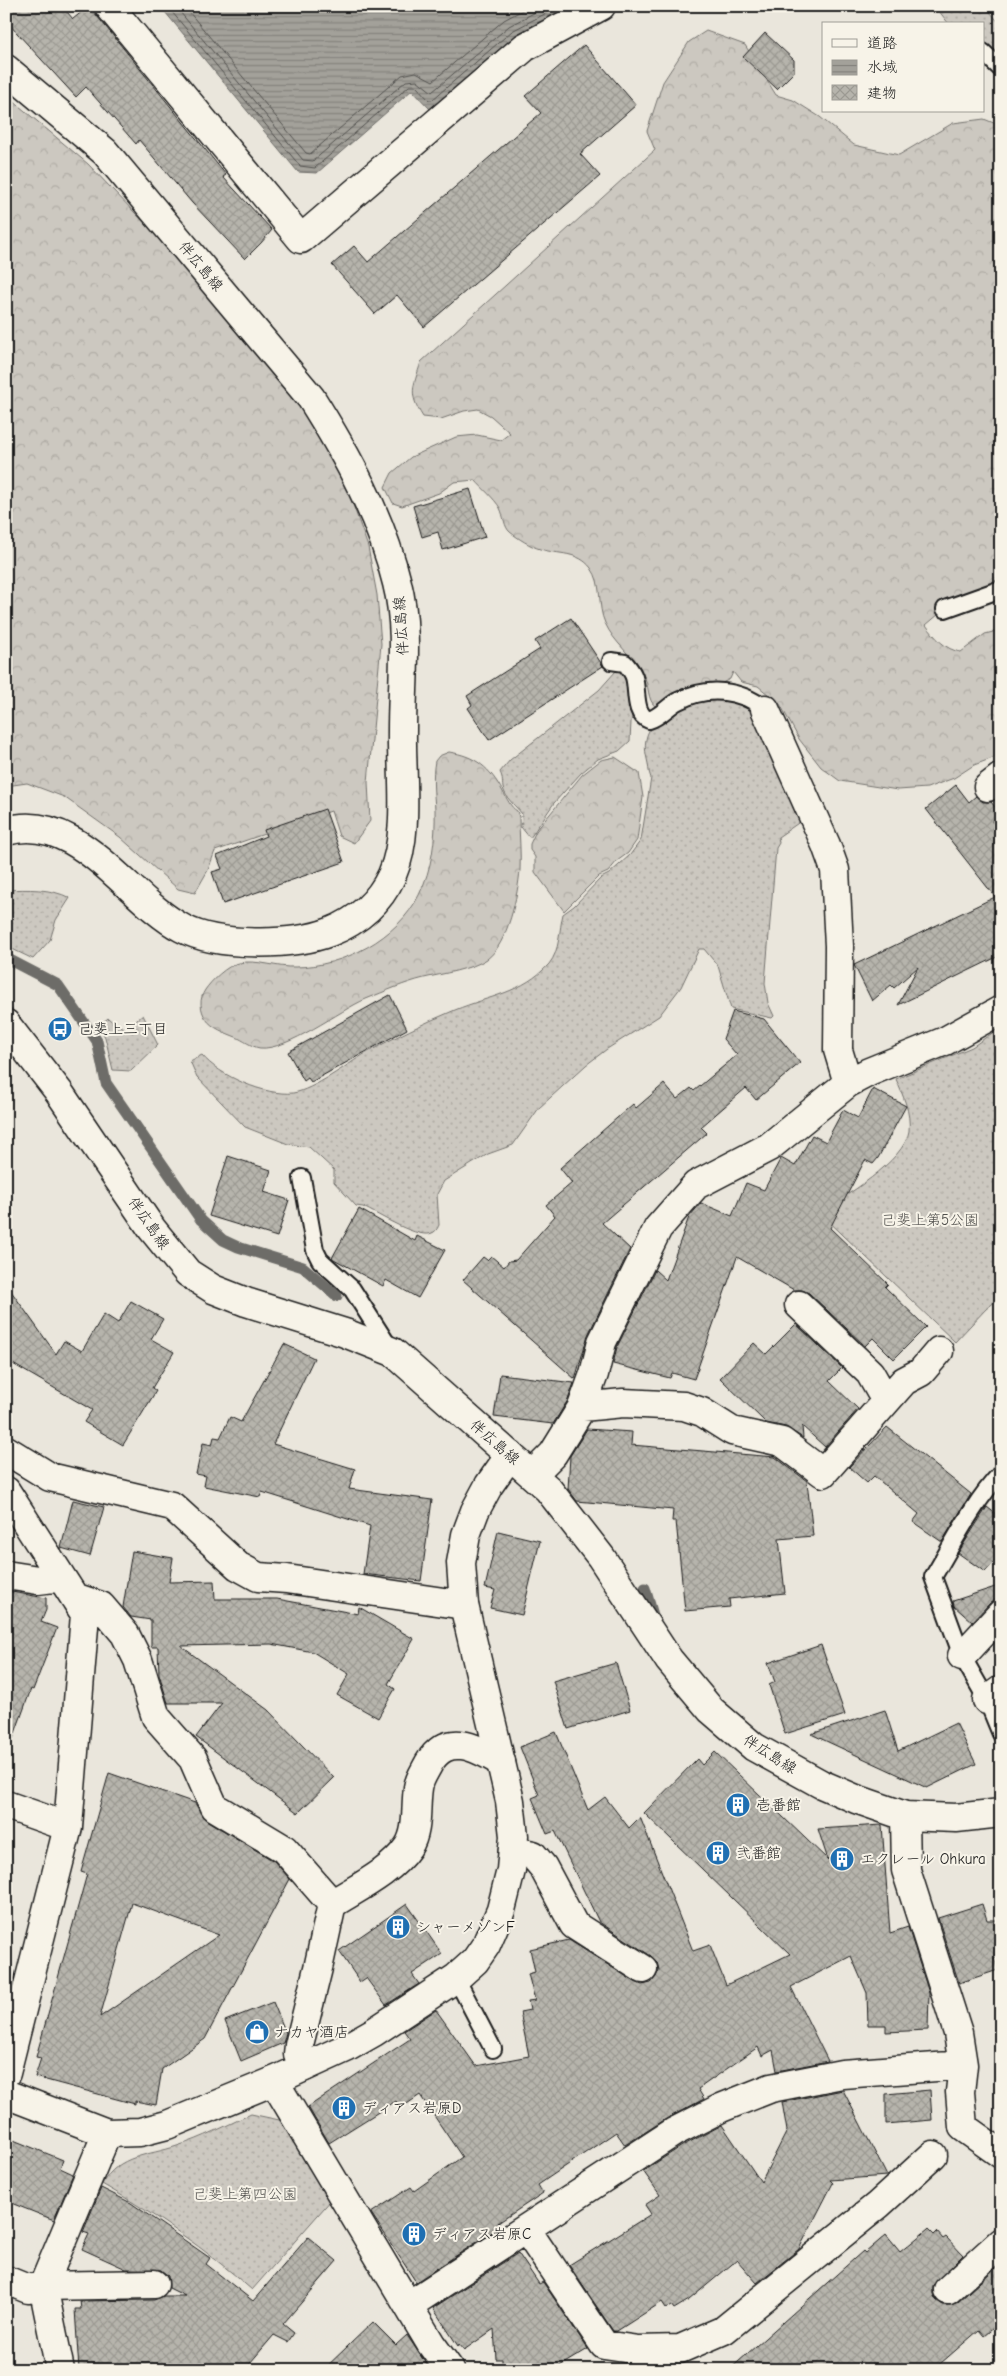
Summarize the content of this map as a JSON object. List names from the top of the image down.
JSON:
{
  "streets": {
    "street": ["伴広島線"]
  },
  "parks": ["己斐上第5公園", "己斐上第四公園"],
  "places": {
    "bus stop": ["己斐上三丁目"],
    "building": [
      "壱番館",
      "弐番館",
      "エクレール Ohkura",
      "シャーメゾンF",
      "ディアス岩原D",
      "ディアス岩原C"
    ],
    "shop": ["ナカヤ酒店"]
  },
  "legend": ["道路", "水域", "建物"]
}
